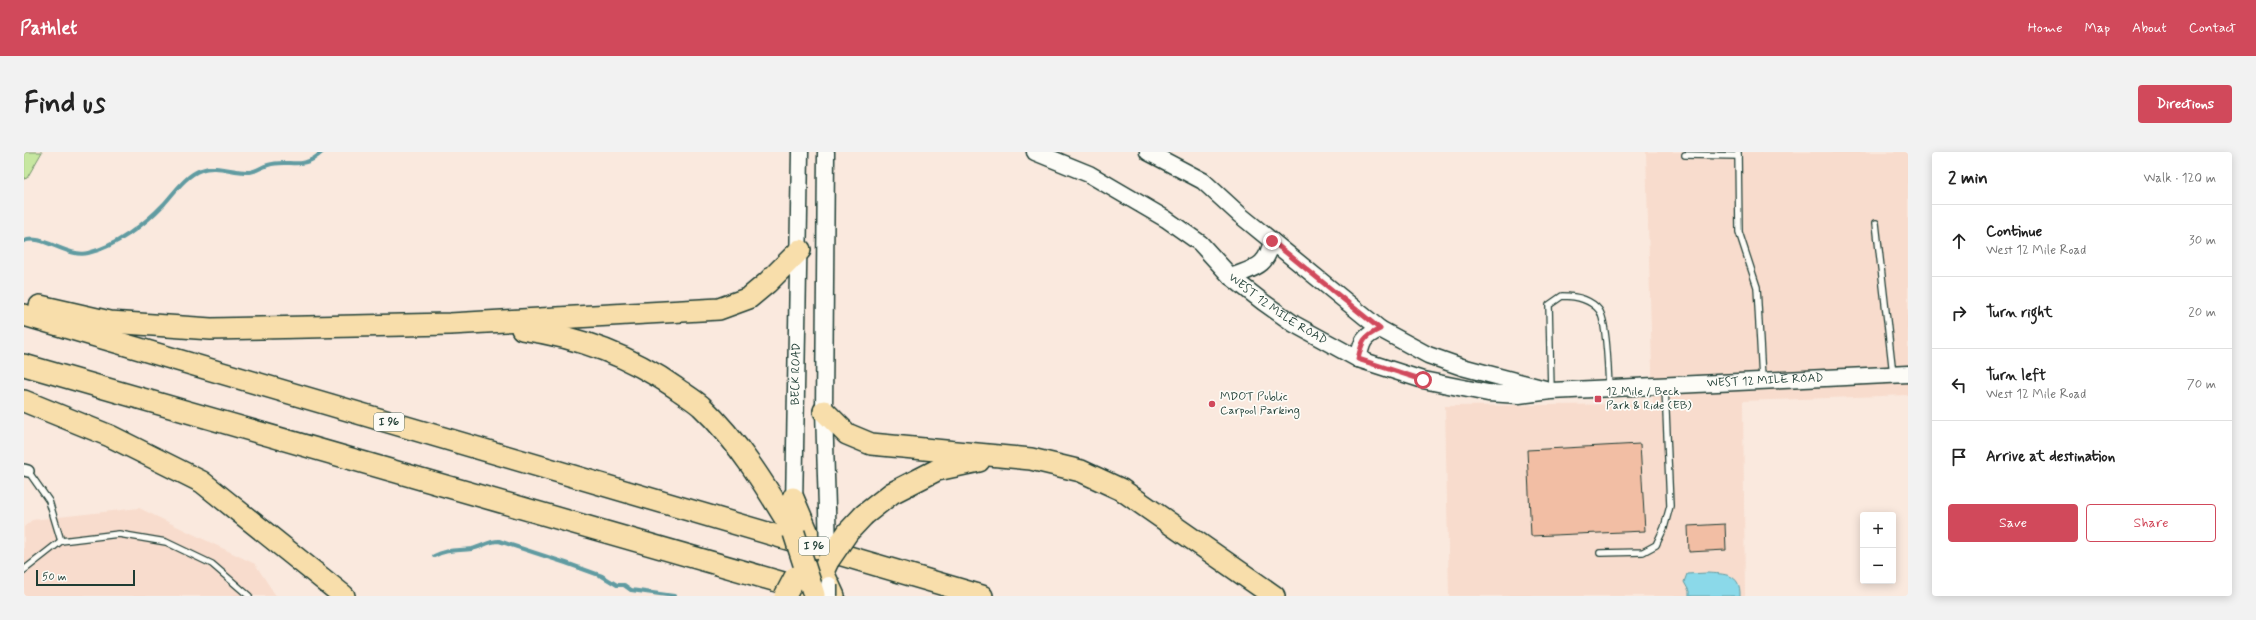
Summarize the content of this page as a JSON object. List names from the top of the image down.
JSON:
{
  "streets": {
    "highway": ["I 96"],
    "main road": ["WEST 12 MILE ROAD", "BECK ROAD"]
  },
  "places": {
    "transit": ["12 Mile / Beck Park & Ride (EB)"],
    "other": ["MDOT Public Carpool Parking"]
  },
  "scale_bar": "50 m",
  "page": {
    "header": "Pathlet",
    "nav": [
      "Home",
      "Map",
      "About",
      "Contact"
    ],
    "buttons": [
      "Directions",
      ["Save", "Share"]
    ],
    "title": "Find us",
    "heading": ["2 min", "Walk · 120 m"],
    "list": [
      ["Continue", "West 12 Mile Road", "30 m"],
      ["Turn right", "20 m"],
      ["Turn left", "West 12 Mile Road", "70 m"],
      "Arrive at destination"
    ],
    "map_buttons": ["+", "−"],
    "scale": "50 m"
  }
}
